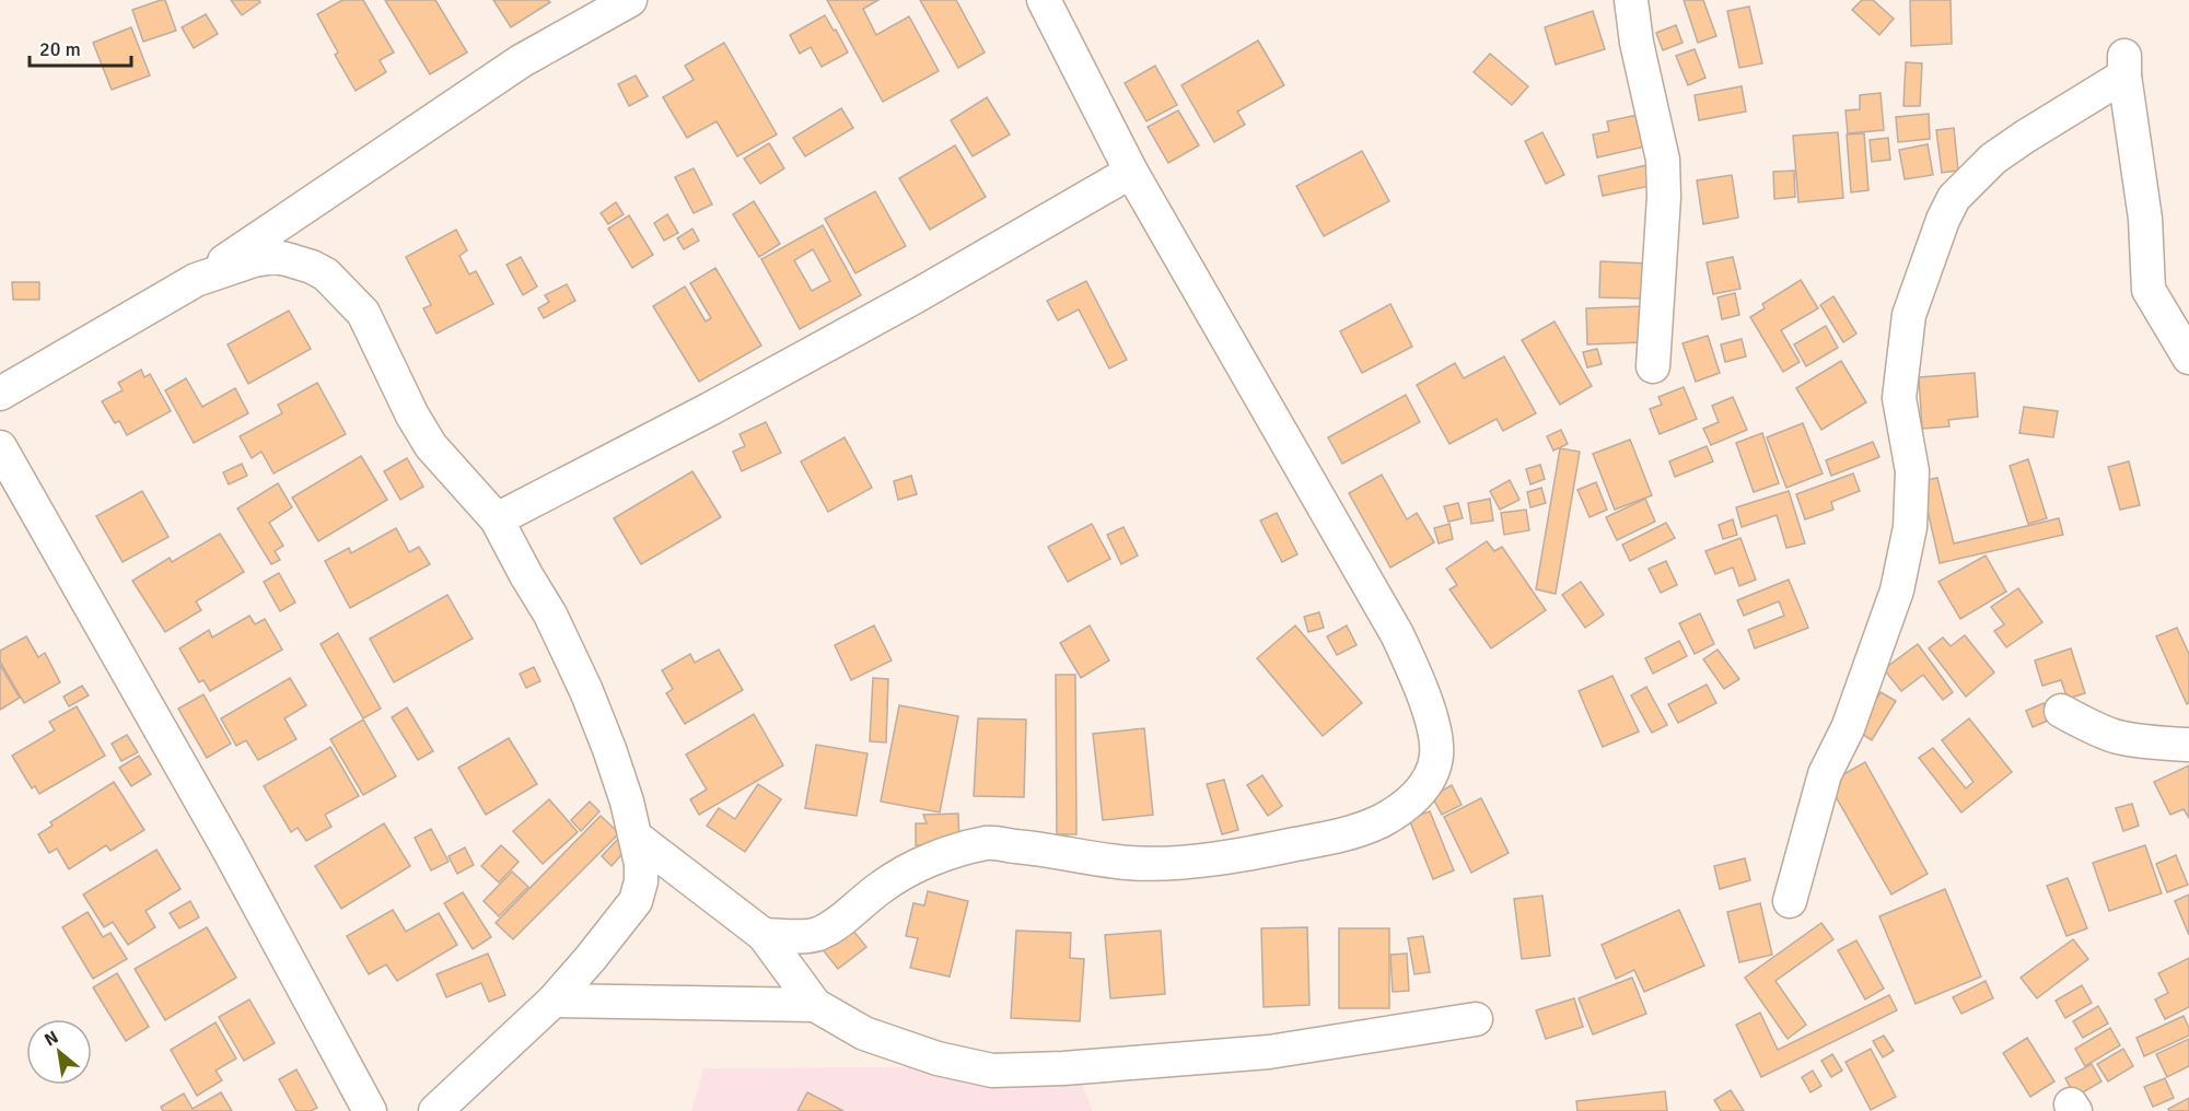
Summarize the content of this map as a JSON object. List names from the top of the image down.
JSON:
{
  "scale_bar": "20 m",
  "north": "top left"
}
